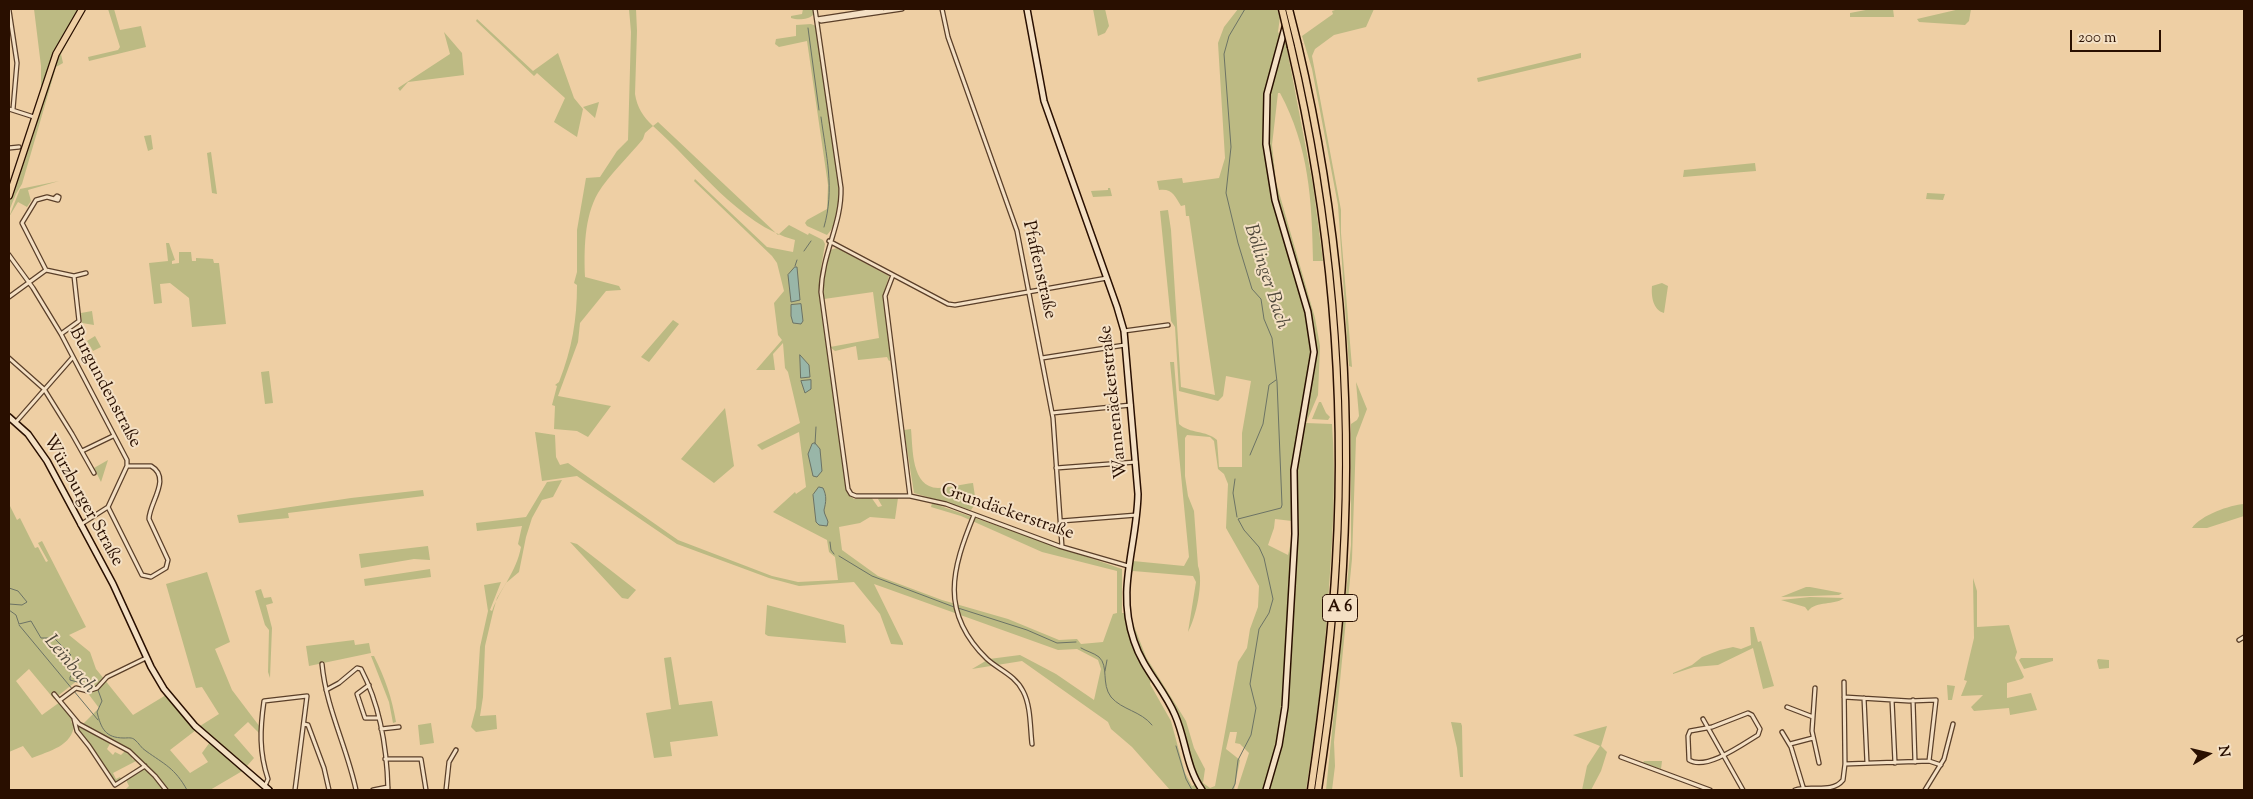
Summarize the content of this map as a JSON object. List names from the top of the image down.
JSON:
{
  "streets": {
    "highway": ["A 6"],
    "street": [
      "Pfaffenstraße",
      "Burgundenstraße",
      "Wannenäckerstraße",
      "Würzburger Straße",
      "Grundäckerstraße"
    ]
  },
  "crossings": [
    ["Pfaffenstraße", "Grundäckerstraße"],
    ["Wannenäckerstraße", "Grundäckerstraße"]
  ],
  "water": ["Böllinger Bach", "Leinbach"],
  "scale_bar": "200 m",
  "north": "right"
}
